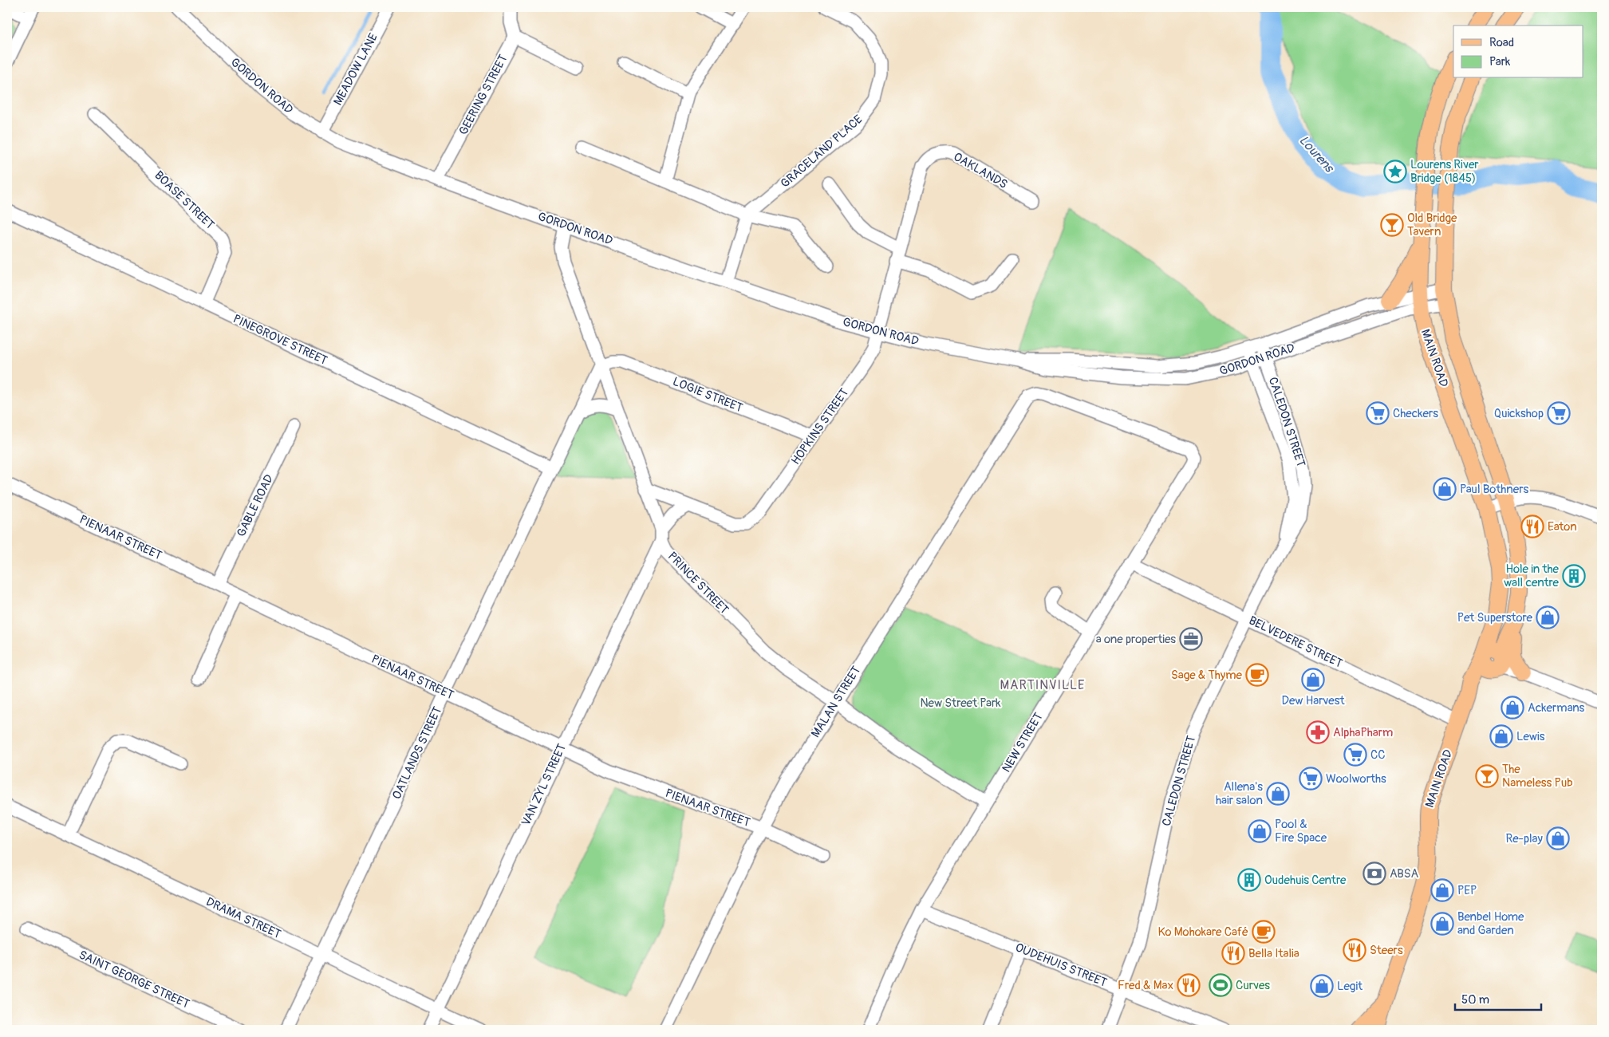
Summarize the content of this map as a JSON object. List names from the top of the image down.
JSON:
{
  "streets": {
    "main road": ["MAIN ROAD"],
    "street": [
      "MEADOW LANE",
      "GORDON ROAD",
      "GEERING STREET",
      "GRACELAND PLACE",
      "OAKLANDS",
      "BOASE STREET",
      "PINEGROVE STREET",
      "LOGIE STREET",
      "CALEDON STREET",
      "HOPKINS STREET",
      "GABLE ROAD",
      "PIENAAR STREET",
      "PRINCE STREET",
      "BELVEDERE STREET",
      "MALAN STREET",
      "NEW STREET",
      "OATLANDS STREET",
      "VAN ZYL STREET",
      "DRAMA STREET",
      "OUDEHUIS STREET",
      "SAINT GEORGE STREET"
    ]
  },
  "crossings": [
    ["MEADOW LANE", "GORDON ROAD"],
    ["GORDON ROAD", "GEERING STREET"],
    ["GORDON ROAD", "OAKLANDS"],
    ["GORDON ROAD", "MAIN ROAD"],
    ["GORDON ROAD", "CALEDON STREET"],
    ["GORDON ROAD", "HOPKINS STREET"],
    ["GORDON ROAD", "PRINCE STREET"],
    ["OAKLANDS", "HOPKINS STREET"],
    ["BOASE STREET", "PINEGROVE STREET"],
    ["PINEGROVE STREET", "OATLANDS STREET"],
    ["MAIN ROAD", "BELVEDERE STREET"],
    ["LOGIE STREET", "HOPKINS STREET"],
    ["LOGIE STREET", "PRINCE STREET"],
    ["LOGIE STREET", "OATLANDS STREET"],
    ["CALEDON STREET", "BELVEDERE STREET"],
    ["CALEDON STREET", "OUDEHUIS STREET"],
    ["HOPKINS STREET", "VAN ZYL STREET"],
    ["GABLE ROAD", "PIENAAR STREET"],
    ["PIENAAR STREET", "MALAN STREET"],
    ["PIENAAR STREET", "OATLANDS STREET"],
    ["PIENAAR STREET", "VAN ZYL STREET"],
    ["PRINCE STREET", "MALAN STREET"],
    ["PRINCE STREET", "NEW STREET"],
    ["PRINCE STREET", "OATLANDS STREET"],
    ["PRINCE STREET", "VAN ZYL STREET"],
    ["BELVEDERE STREET", "NEW STREET"],
    ["MALAN STREET", "NEW STREET"],
    ["NEW STREET", "OUDEHUIS STREET"],
    ["OATLANDS STREET", "DRAMA STREET"],
    ["VAN ZYL STREET", "DRAMA STREET"]
  ],
  "districts": ["MARTINVILLE"],
  "water": ["Lourens"],
  "parks": ["New Street Park"],
  "places": {
    "place": ["Lourens River Bridge (1845)"],
    "bar": ["Old Bridge Tavern", "The Nameless Pub"],
    "supermarket": [
      "Checkers",
      "Quickshop",
      "CC",
      "Woolworths"
    ],
    "shop": [
      "Paul Bothners",
      "Pet Superstore",
      "Dew Harvest",
      "Ackermans",
      "Lewis",
      "Allena's hair salon",
      "Pool & Fire Space",
      "Re-play",
      "PEP",
      "Benbel Home and Garden",
      "Legit"
    ],
    "restaurant": [
      "Eaton",
      "Steers",
      "Bella Italia",
      "Fred & Max"
    ],
    "building": ["Hole in the wall centre", "Oudehuis Centre"],
    "office": ["a one properties"],
    "cafe": ["Sage & Thyme", "Ko Mohokare Café"],
    "pharmacy": ["AlphaPharm"],
    "bank": ["ABSA"],
    "sports": ["Curves"]
  },
  "legend": ["Road", "Park"],
  "scale_bar": "50 m"
}
